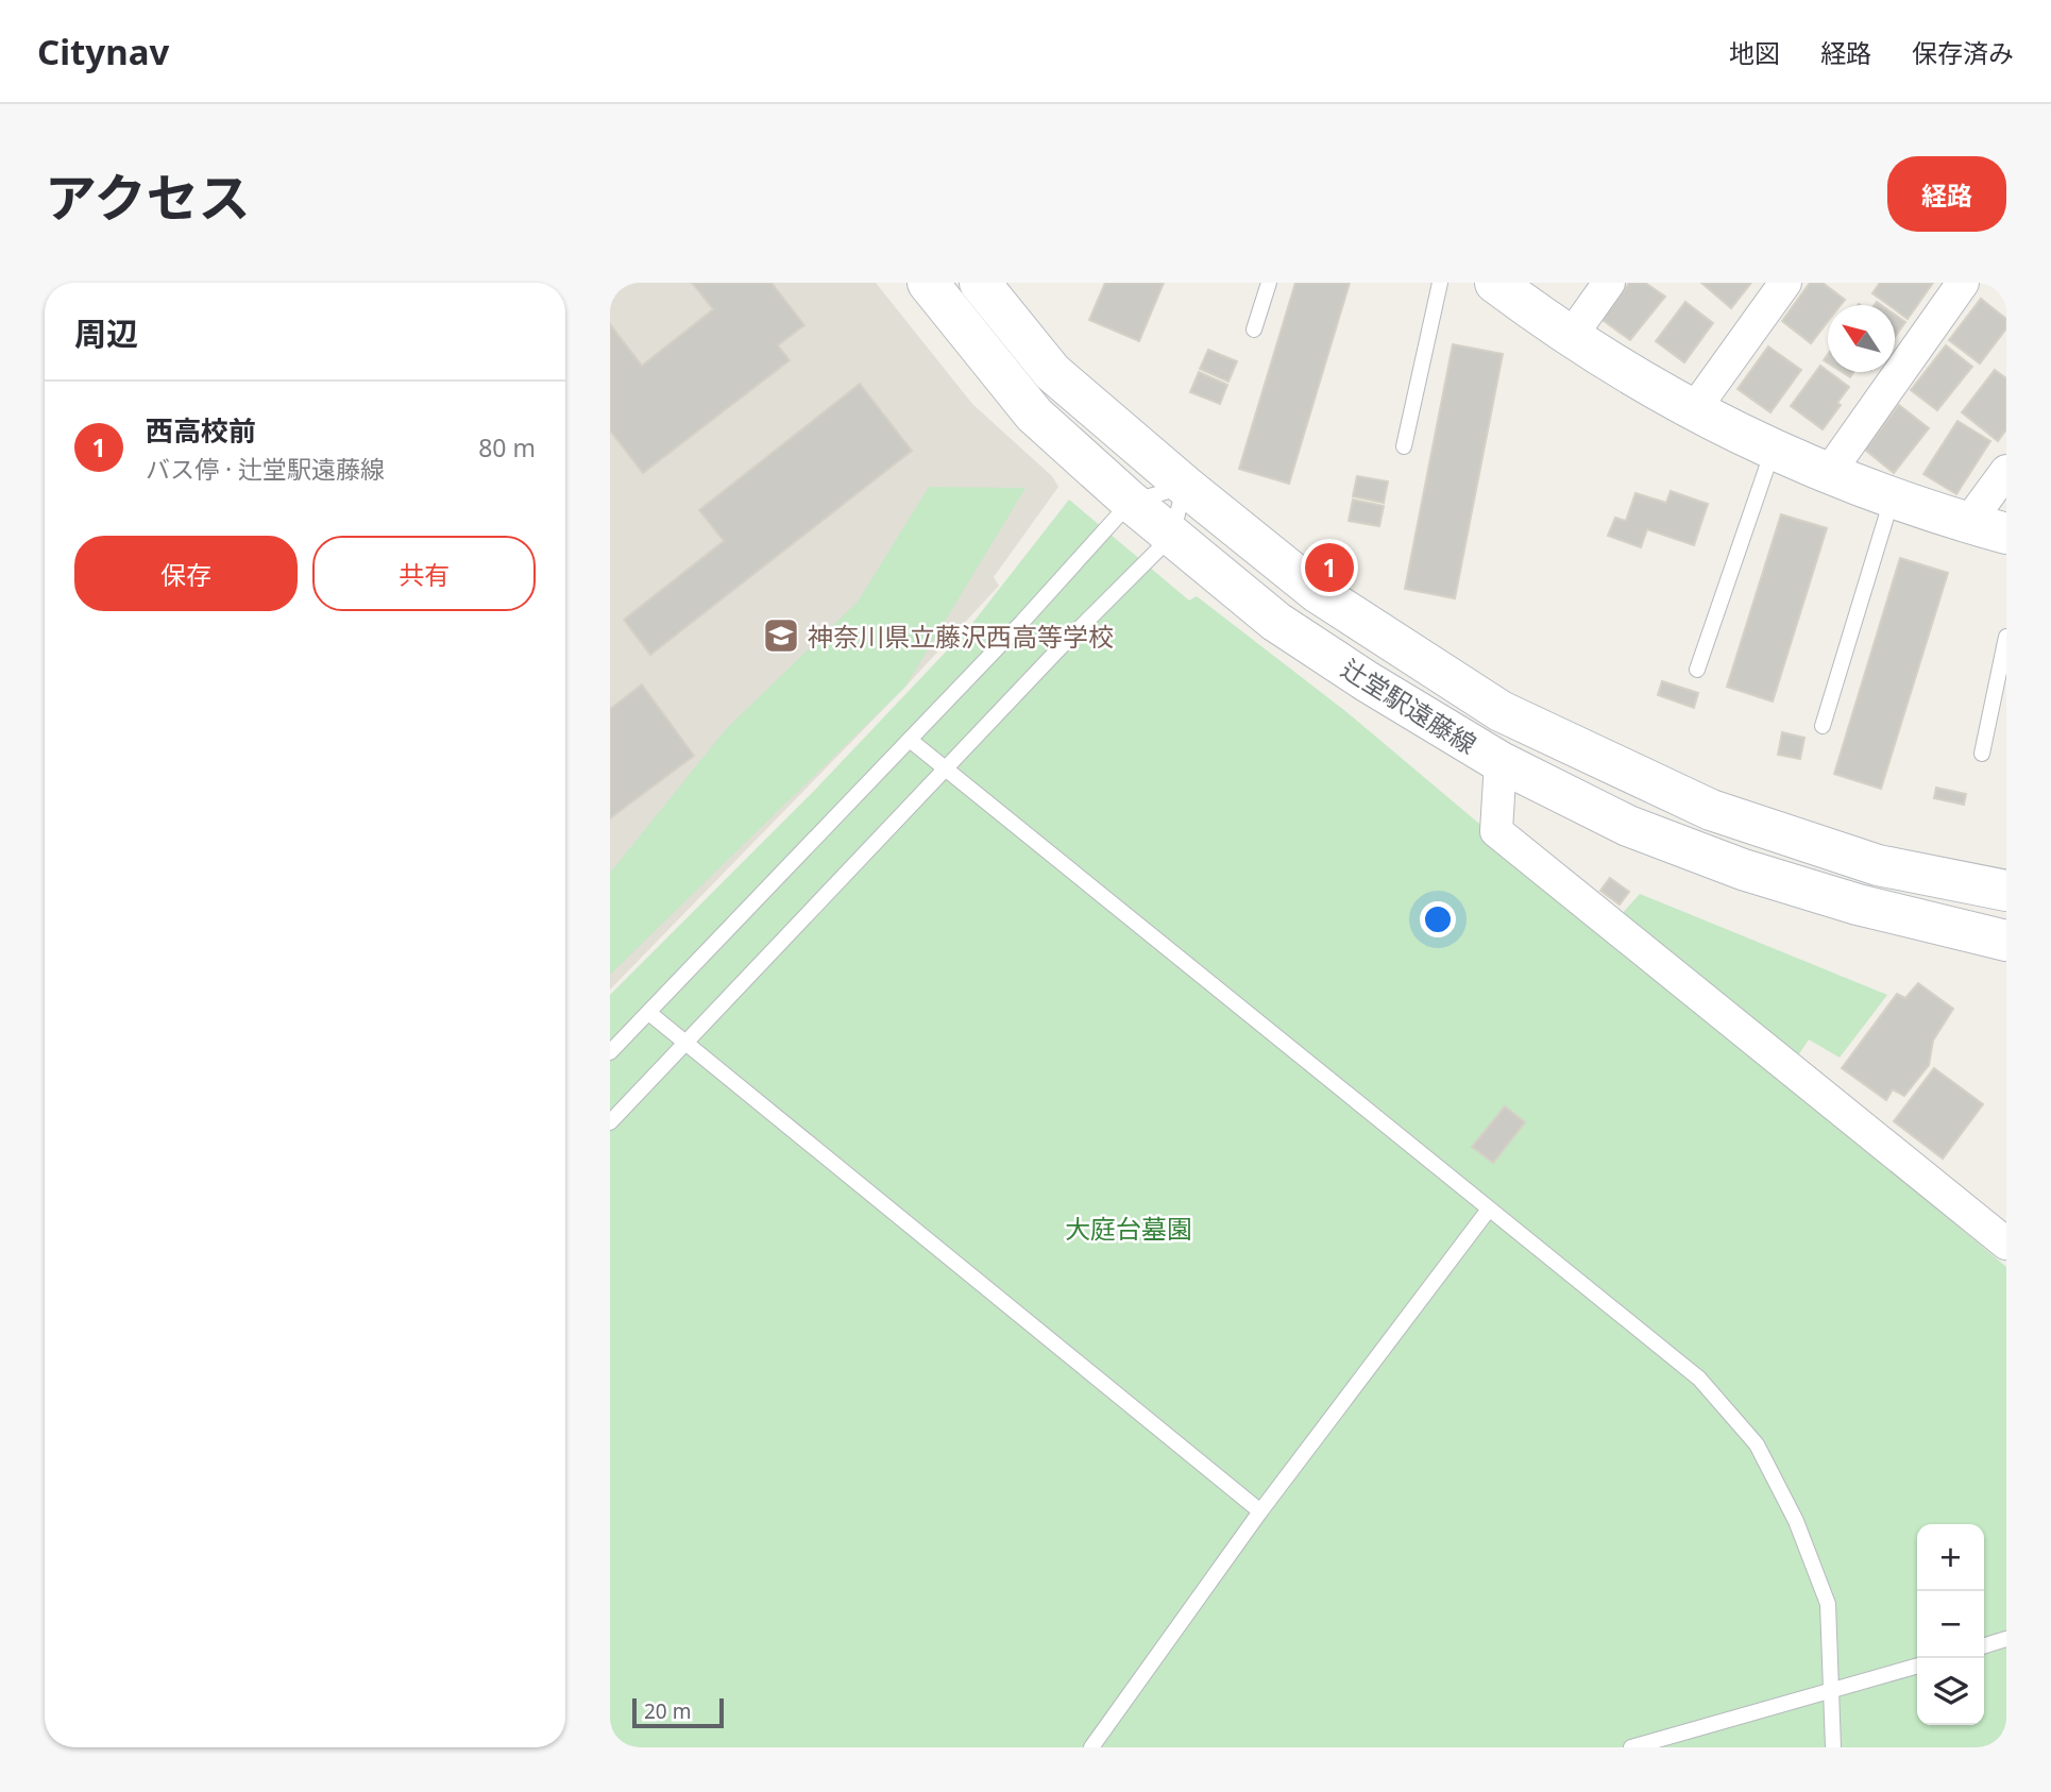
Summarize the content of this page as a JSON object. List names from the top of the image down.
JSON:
{
  "streets": {
    "street": ["辻堂駅遠藤線"]
  },
  "parks": ["大庭台墓園"],
  "places": {
    "school or university": ["神奈川県立藤沢西高等学校"]
  },
  "scale_bar": "20 m",
  "north": "top left",
  "page": {
    "header": "Citynav",
    "nav": ["地図", "経路", "保存済み"],
    "title": "アクセス",
    "buttons": [
      "経路",
      ["保存", "共有"]
    ],
    "heading": "周辺",
    "list": [
      {
        "mark": "1",
        "name": "西高校前",
        "note": "バス停 · 辻堂駅遠藤線",
        "value": "80 m"
      }
    ],
    "pins": "1",
    "map_buttons": ["+", "−"],
    "scale": "20 m"
  }
}
